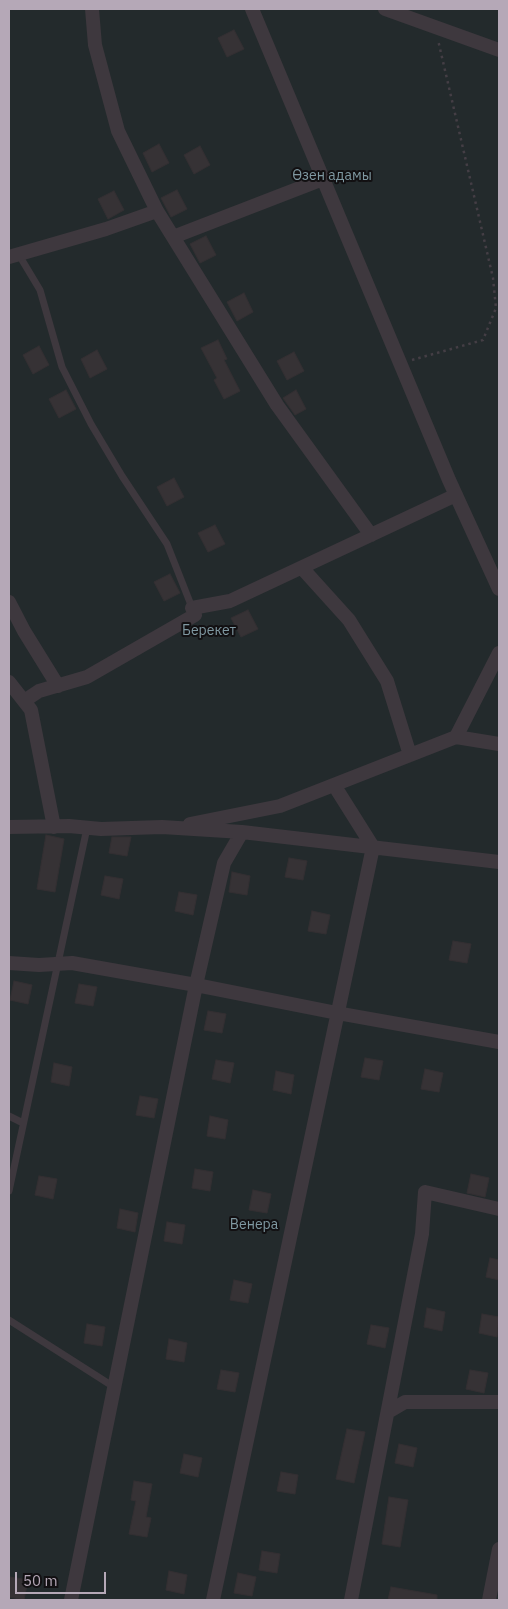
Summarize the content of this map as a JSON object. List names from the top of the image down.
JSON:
{
  "parks": ["Өзен адамы", "Берекет", "Венера"],
  "scale_bar": "50 m"
}
